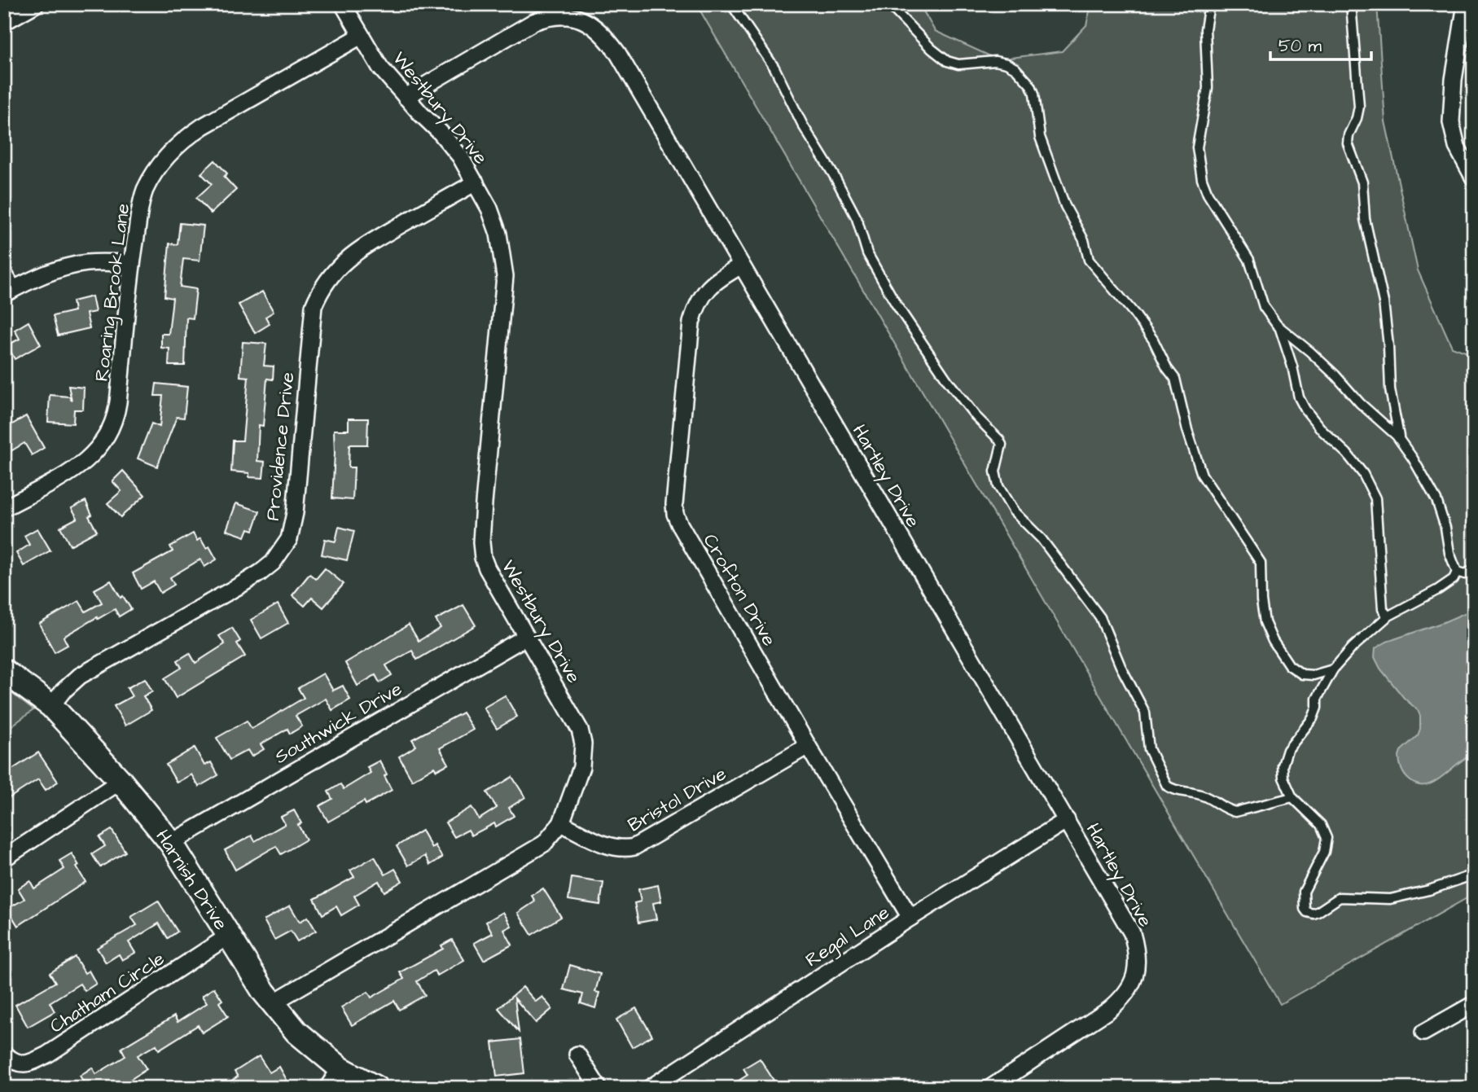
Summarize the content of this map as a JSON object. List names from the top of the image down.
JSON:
{
  "streets": {
    "street": [
      "Westbury Drive",
      "Roaring Brook Lane",
      "Providence Drive",
      "Hartley Drive",
      "Crofton Drive",
      "Southwick Drive",
      "Bristol Drive",
      "Harnish Drive",
      "Regal Lane",
      "Chatham Circle"
    ]
  },
  "crossings": [
    ["Westbury Drive", "Roaring Brook Lane"],
    ["Westbury Drive", "Providence Drive"],
    ["Westbury Drive", "Hartley Drive"],
    ["Westbury Drive", "Southwick Drive"],
    ["Westbury Drive", "Bristol Drive"],
    ["Westbury Drive", "Harnish Drive"],
    ["Providence Drive", "Harnish Drive"],
    ["Hartley Drive", "Crofton Drive"],
    ["Hartley Drive", "Regal Lane"],
    ["Crofton Drive", "Bristol Drive"],
    ["Crofton Drive", "Regal Lane"],
    ["Southwick Drive", "Harnish Drive"],
    ["Harnish Drive", "Chatham Circle"]
  ],
  "scale_bar": "50 m"
}
